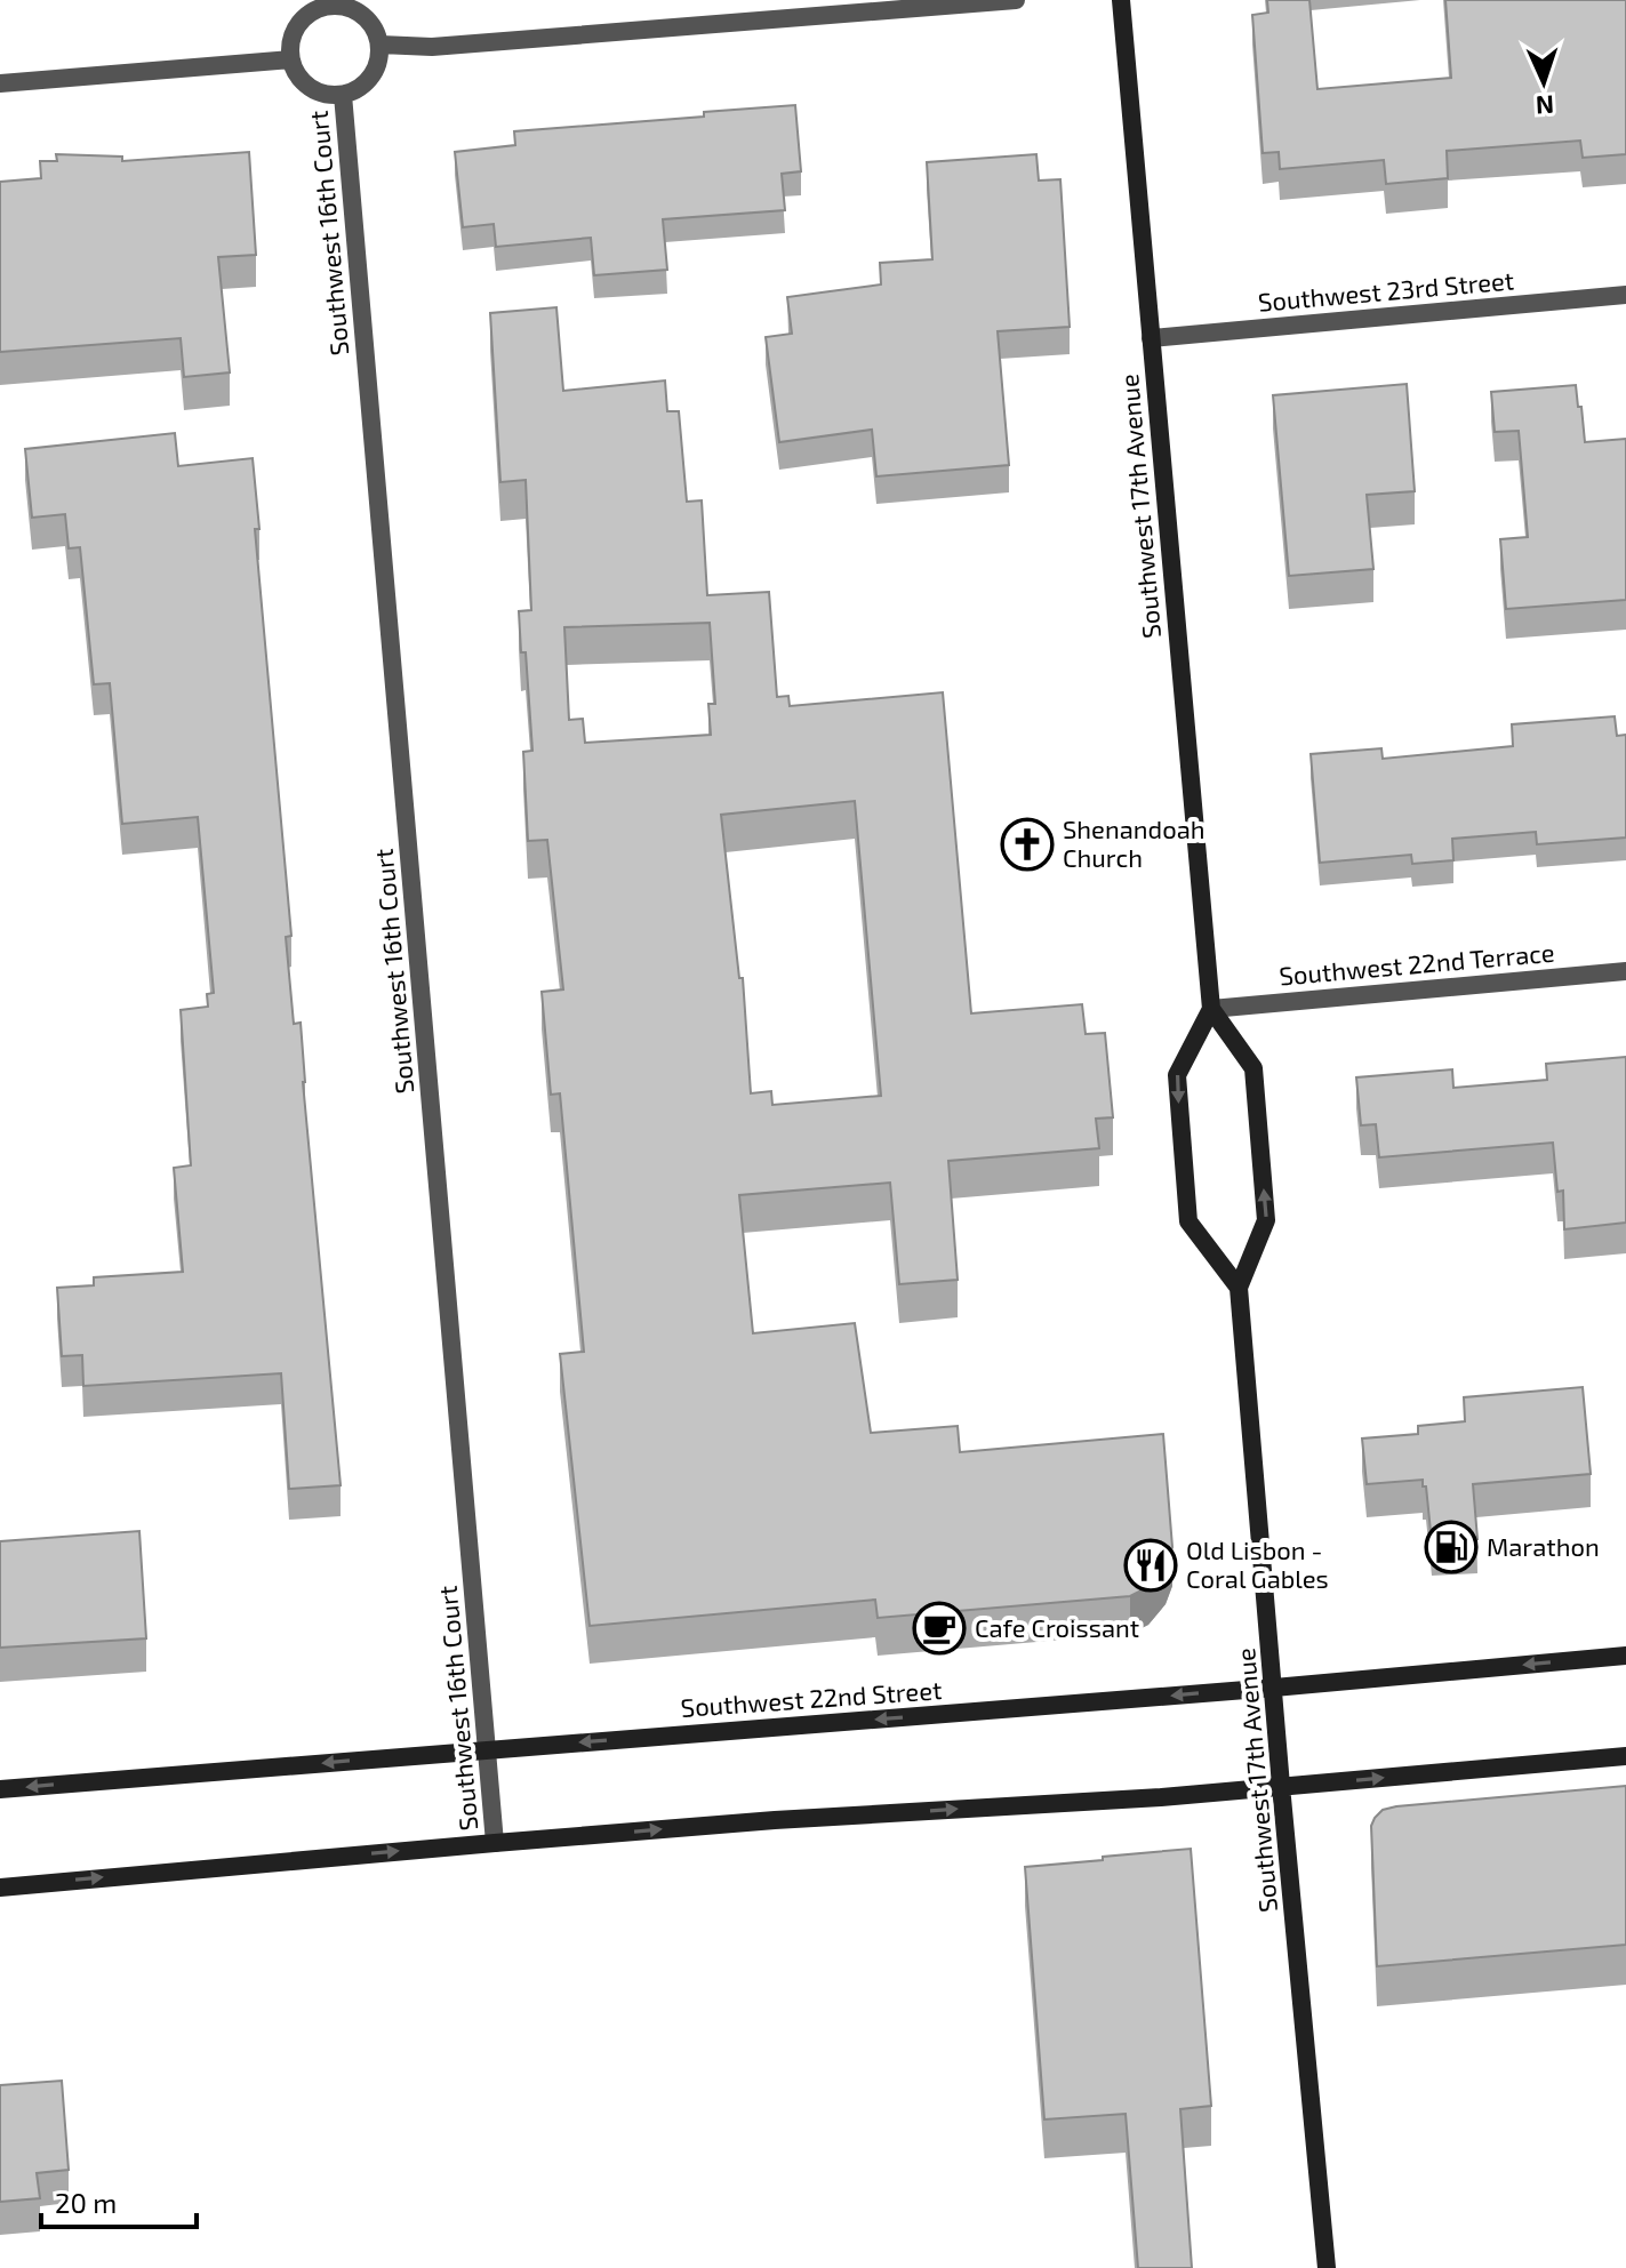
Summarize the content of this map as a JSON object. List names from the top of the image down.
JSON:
{
  "streets": {
    "main road": ["Southwest 17th Avenue", "Southwest 22nd Street"],
    "street": ["Southwest 16th Court", "Southwest 23rd Street", "Southwest 22nd Terrace"]
  },
  "crossings": [
    ["Southwest 16th Court", "Southwest 22nd Street"],
    ["Southwest 23rd Street", "Southwest 17th Avenue"],
    ["Southwest 17th Avenue", "Southwest 22nd Terrace"],
    ["Southwest 17th Avenue", "Southwest 22nd Street"]
  ],
  "places": {
    "church": ["Shenandoah Church"],
    "fuel station": ["Marathon"],
    "restaurant": ["Old Lisbon - Coral Gables"],
    "cafe": ["Cafe Croissant"]
  },
  "scale_bar": "20 m",
  "north": "bottom"
}
